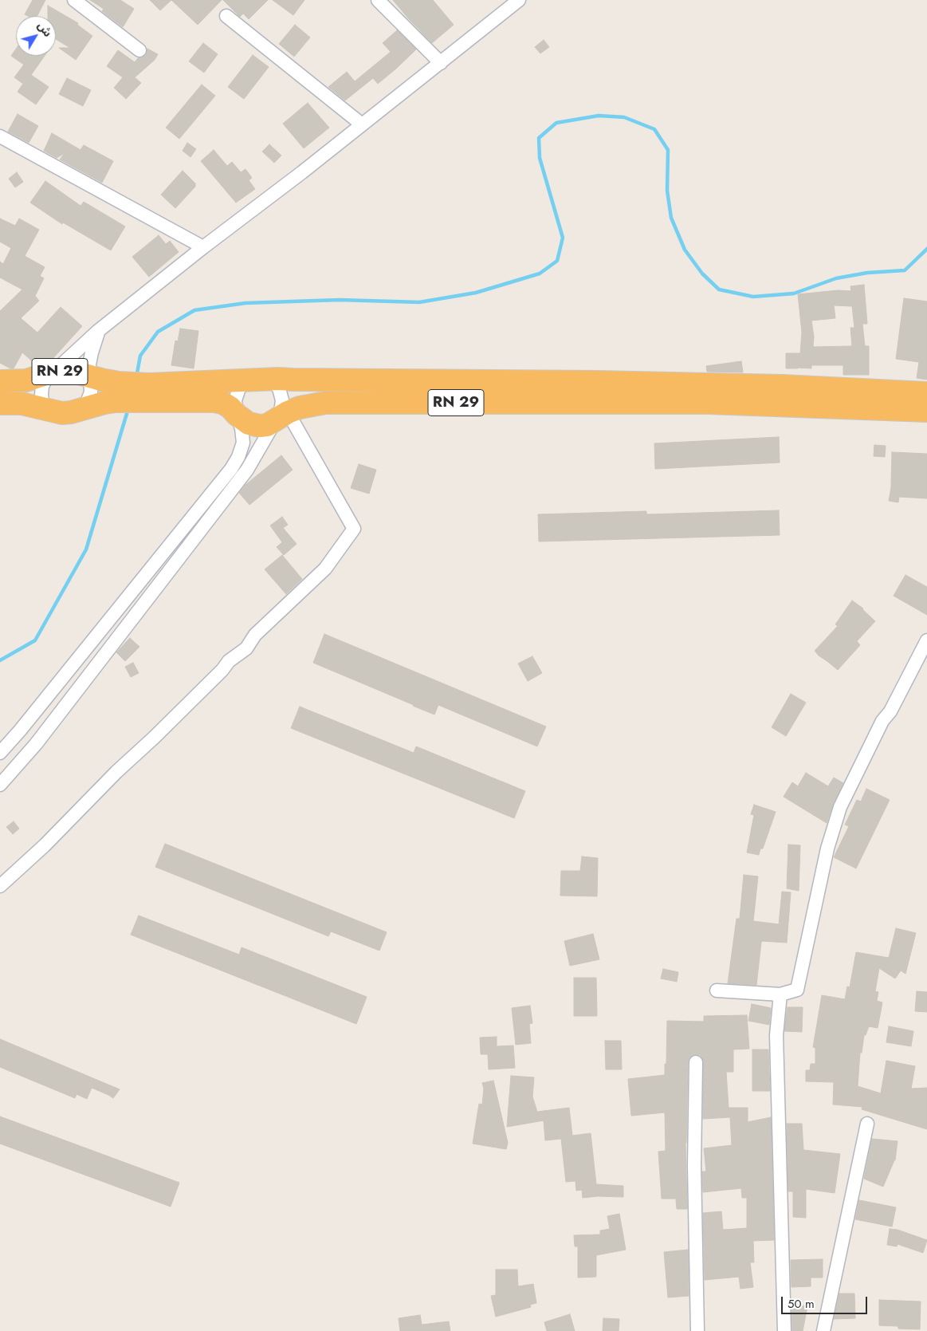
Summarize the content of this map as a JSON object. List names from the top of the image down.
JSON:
{
  "streets": {
    "highway": ["RN 29"]
  },
  "scale_bar": "50 m",
  "north": "top right"
}
